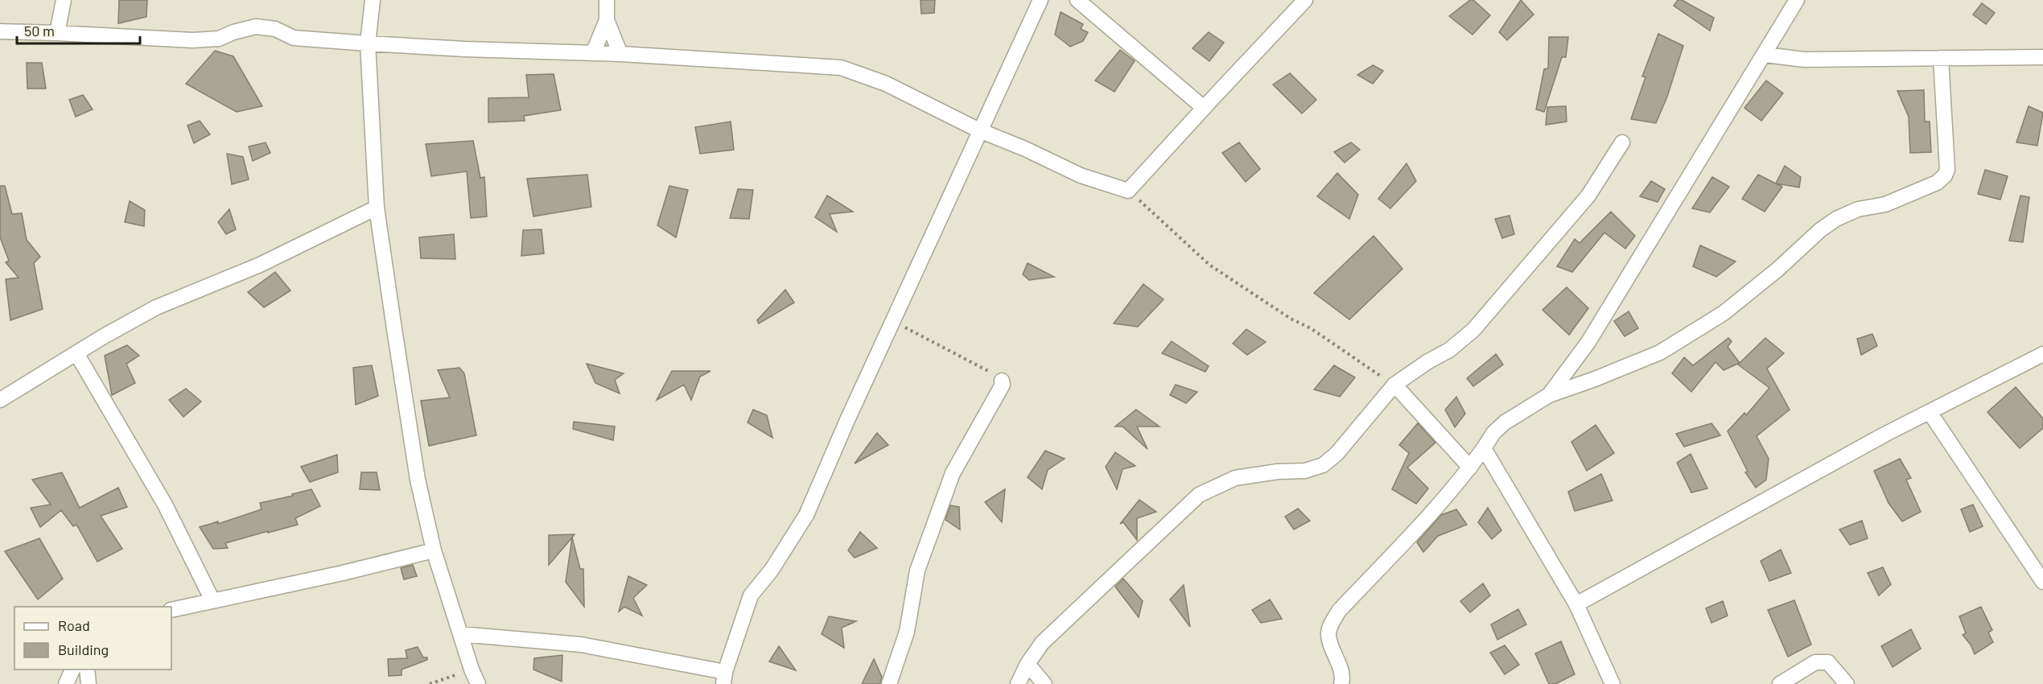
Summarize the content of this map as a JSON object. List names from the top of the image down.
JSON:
{
  "legend": ["Road", "Building"],
  "scale_bar": "50 m"
}
